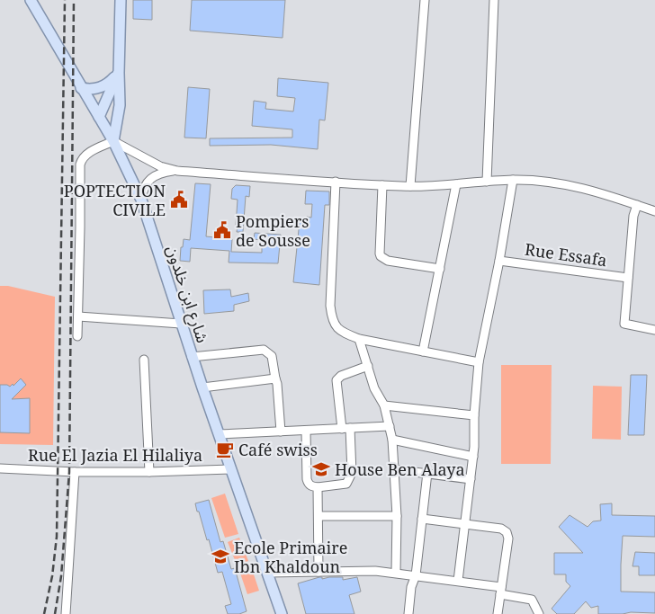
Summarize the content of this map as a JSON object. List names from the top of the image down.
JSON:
{
  "streets": {
    "main road": ["شارع ابن خلدون"],
    "street": ["Rue Essafa", "Rue El Jazia El Hilaliya"]
  },
  "crossings": [
    ["شارع ابن خلدون", "Rue El Jazia El Hilaliya"]
  ],
  "places": {
    "public building": ["POPTECTION CIVILE", "Pompiers de Sousse"],
    "cafe": ["Café swiss"],
    "school or university": ["House Ben Alaya", "Ecole Primaire Ibn Khaldoun"]
  }
}
